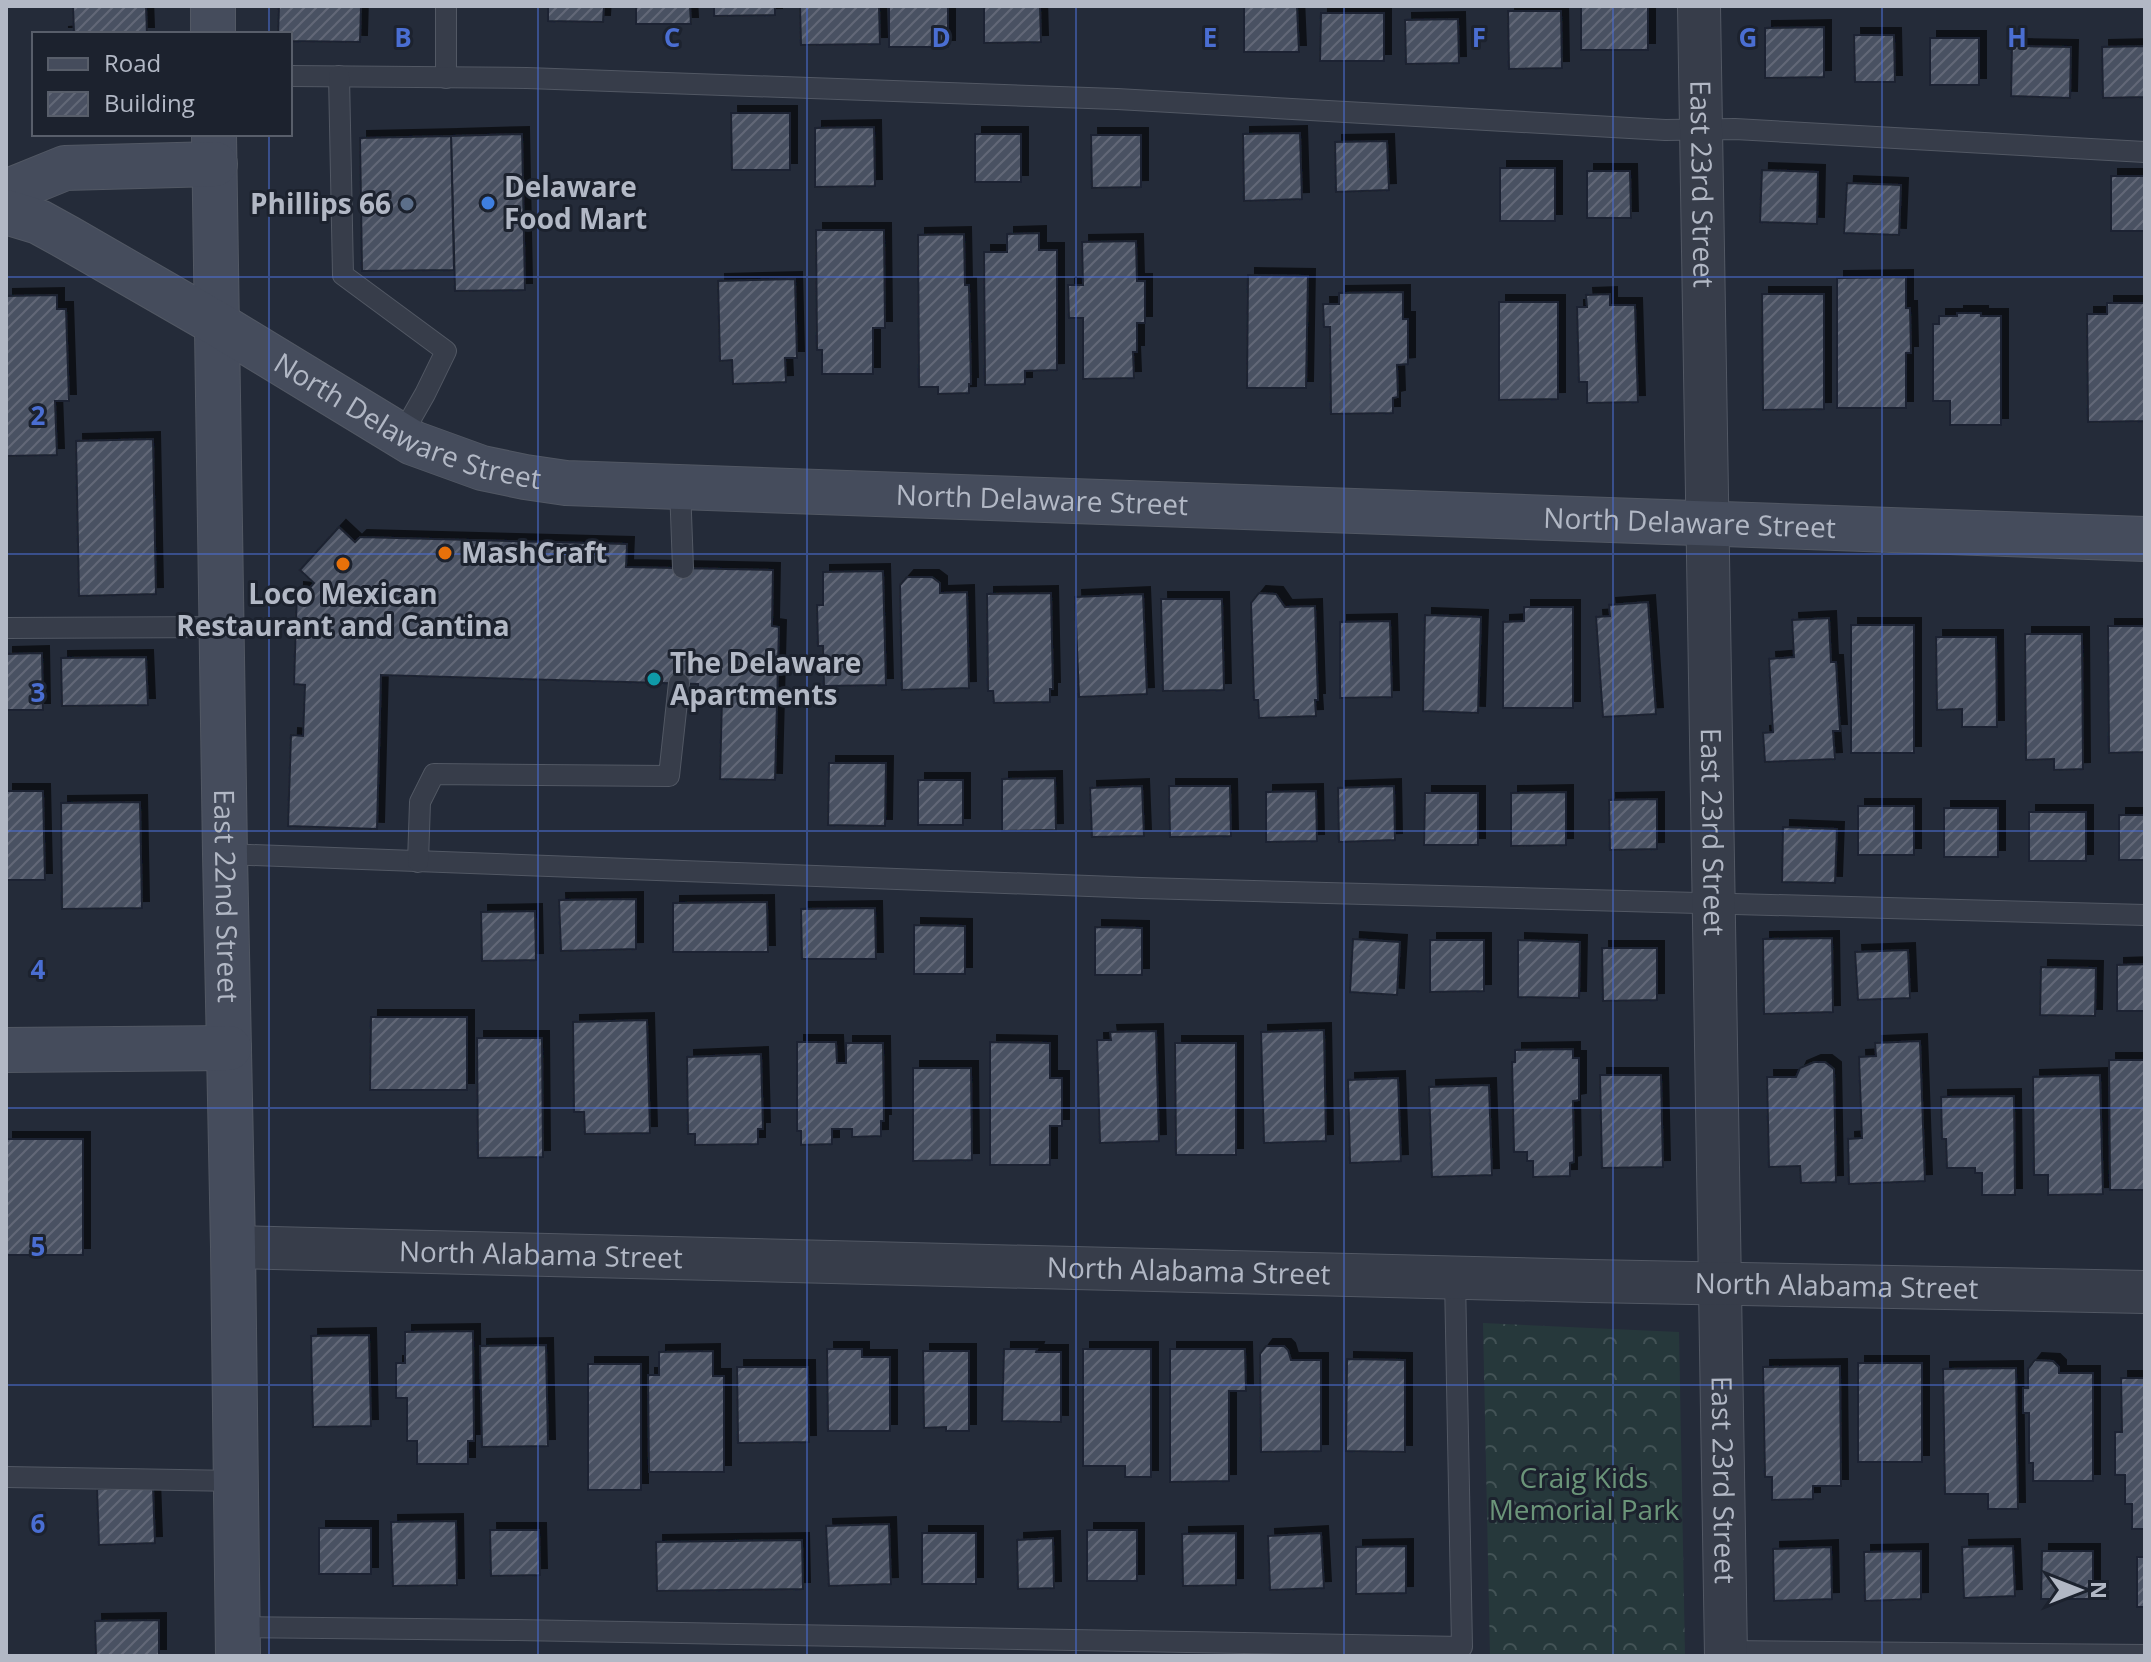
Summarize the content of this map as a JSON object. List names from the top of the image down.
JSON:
{
  "streets": {
    "main road": ["North Delaware Street", "East 22nd Street"],
    "street": ["East 23rd Street", "North Alabama Street"]
  },
  "crossings": [
    ["East 23rd Street", "North Delaware Street"],
    ["East 23rd Street", "North Alabama Street"],
    ["North Delaware Street", "East 22nd Street"],
    ["East 22nd Street", "North Alabama Street"]
  ],
  "parks": ["Craig Kids Memorial Park"],
  "places": [
    "Delaware Food Mart",
    "Phillips 66",
    "MashCraft",
    "Loco Mexican Restaurant and Cantina",
    "The Delaware Apartments"
  ],
  "legend": ["Road", "Building"],
  "north": "right",
  "grid": {
    "columns": [
      "B",
      "C",
      "D",
      "E",
      "F",
      "G",
      "H"
    ],
    "rows": [
      "2",
      "3",
      "4",
      "5",
      "6"
    ]
  }
}
